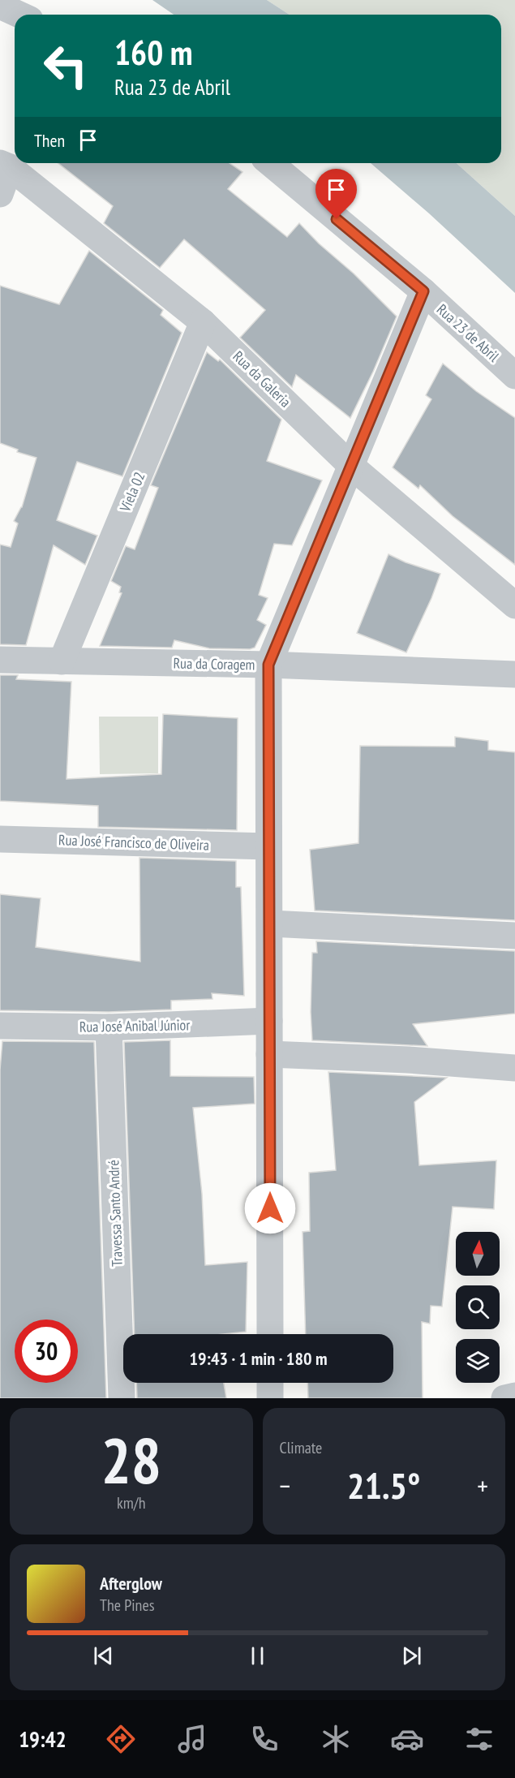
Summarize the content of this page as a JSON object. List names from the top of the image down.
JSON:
{
  "streets": {
    "street": [
      "Rua 23 de Abril",
      "Rua da Galeria",
      "Viela 02",
      "Rua da Coragem",
      "Rua José Francisco de Oliveira",
      "Rua José Anibal Júnior",
      "Travessa Santo André"
    ]
  },
  "crossings": [
    ["Rua da Galeria", "Viela 02"],
    ["Viela 02", "Rua da Coragem"],
    ["Rua José Anibal Júnior", "Travessa Santo André"]
  ],
  "north": "top",
  "page": {
    "turn": ["160 m", "Rua 23 de Abril"],
    "then": "Then",
    "limit": "30",
    "trip": "19:43 · 1 min · 180 m",
    "tile": [
      ["28", "km/h"],
      "Climate"
    ],
    "heat": ["−", "21.5°", "+"],
    "song": ["Afterglow", "The Pines"],
    "tabs": "19:42"
  }
}
